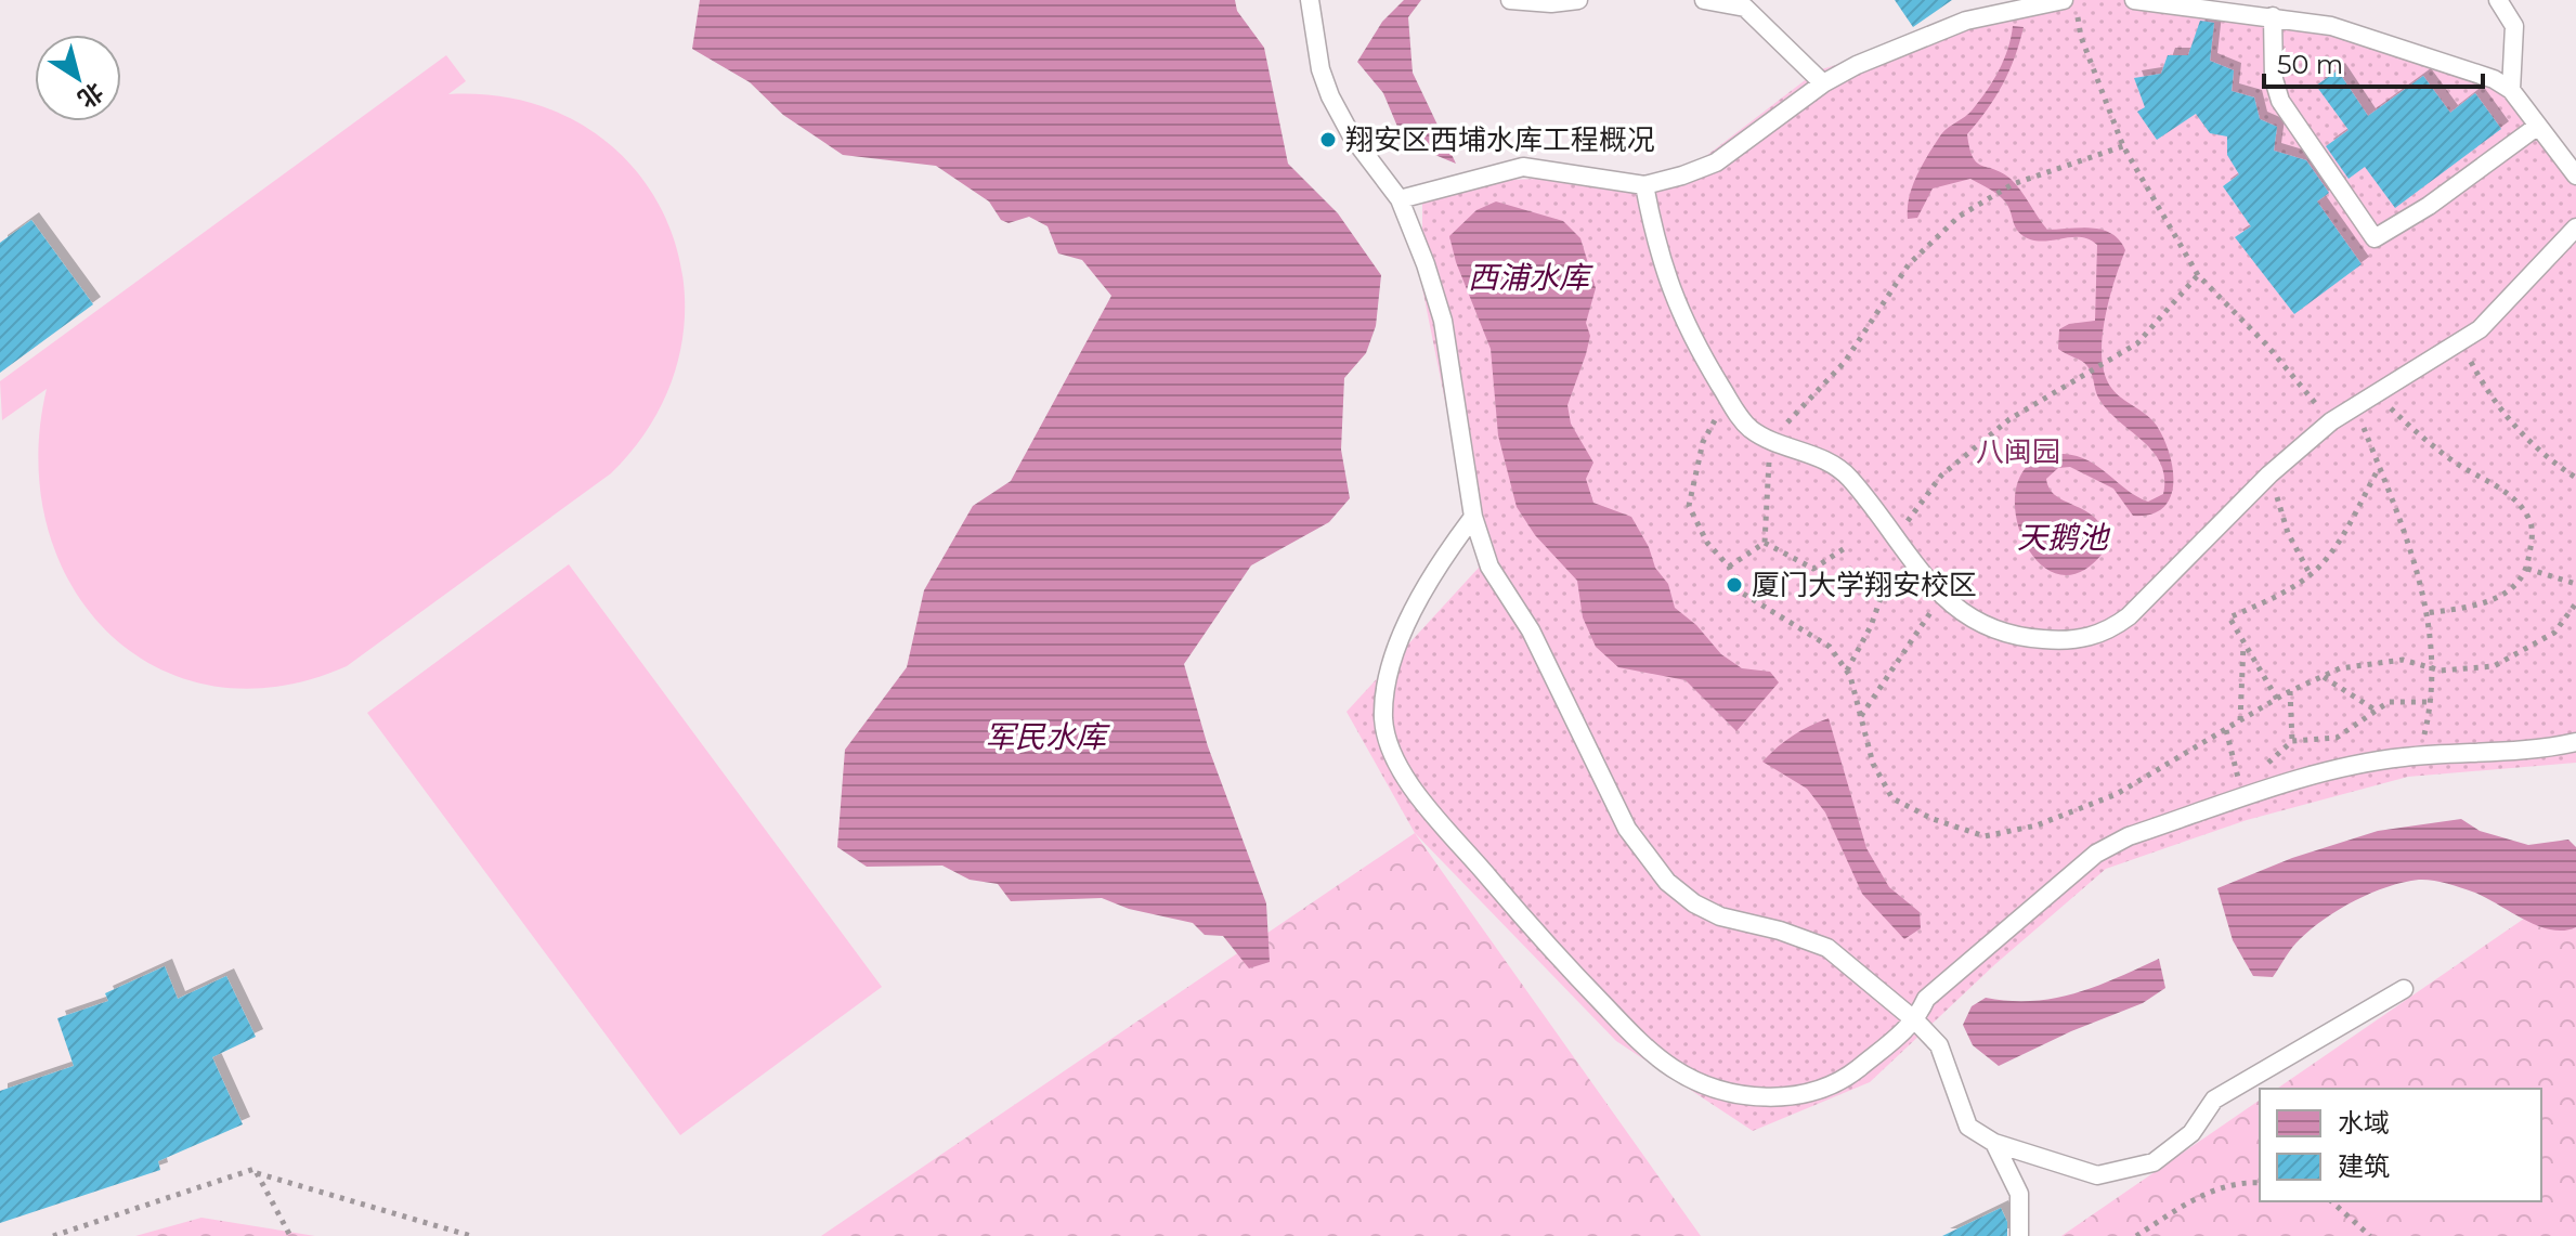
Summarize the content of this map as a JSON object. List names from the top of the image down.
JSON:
{
  "water": ["西浦水库", "天鹅池", "军民水库"],
  "parks": ["八闽园"],
  "places": ["翔安区西埔水库工程概况", "厦门大学翔安校区"],
  "legend": ["水域", "建筑"],
  "scale_bar": "50 m",
  "north": "bottom right"
}
